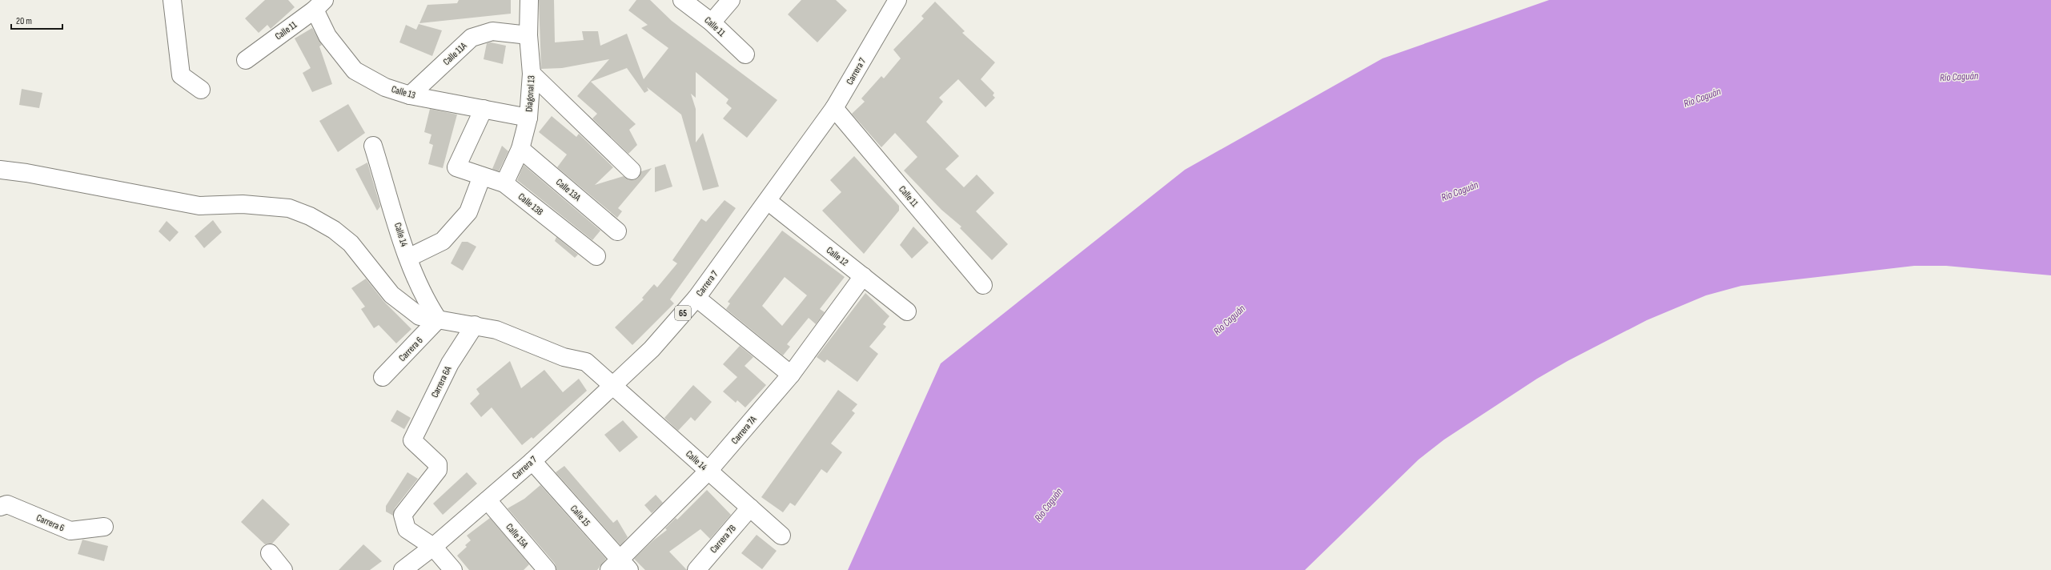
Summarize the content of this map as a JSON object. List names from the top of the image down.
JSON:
{
  "streets": {
    "street": [
      "Calle 11",
      "Calle 11A",
      "Carrera 7",
      "Calle 13",
      "Diagonal 13",
      "Calle 13A",
      "Calle 13B",
      "Calle 14",
      "Calle 12",
      "65",
      "Carrera 6",
      "Carrera 6A",
      "Carrera 7A",
      "Calle 15",
      "Calle 15A",
      "Carrera 7B"
    ]
  },
  "crossings": [
    ["Calle 11", "Carrera 7"],
    ["Calle 11", "Calle 13"],
    ["Calle 11A", "Calle 13"],
    ["Calle 11A", "Diagonal 13"],
    ["Carrera 7", "Calle 14"],
    ["Carrera 7", "Calle 12"],
    ["Carrera 7", "Carrera 6A"],
    ["Carrera 7", "Calle 15"],
    ["Carrera 7", "Calle 15A"],
    ["Calle 13", "Diagonal 13"],
    ["Calle 13", "Calle 13B"],
    ["Diagonal 13", "Calle 13A"],
    ["Diagonal 13", "Calle 13B"],
    ["Calle 14", "Carrera 6"],
    ["Calle 14", "Carrera 6A"],
    ["Calle 14", "Carrera 7A"],
    ["Calle 14", "Carrera 7B"],
    ["Calle 12", "Carrera 7A"],
    ["Carrera 7A", "Calle 15"]
  ],
  "water": ["Río Caguán"],
  "scale_bar": "20 m"
}
